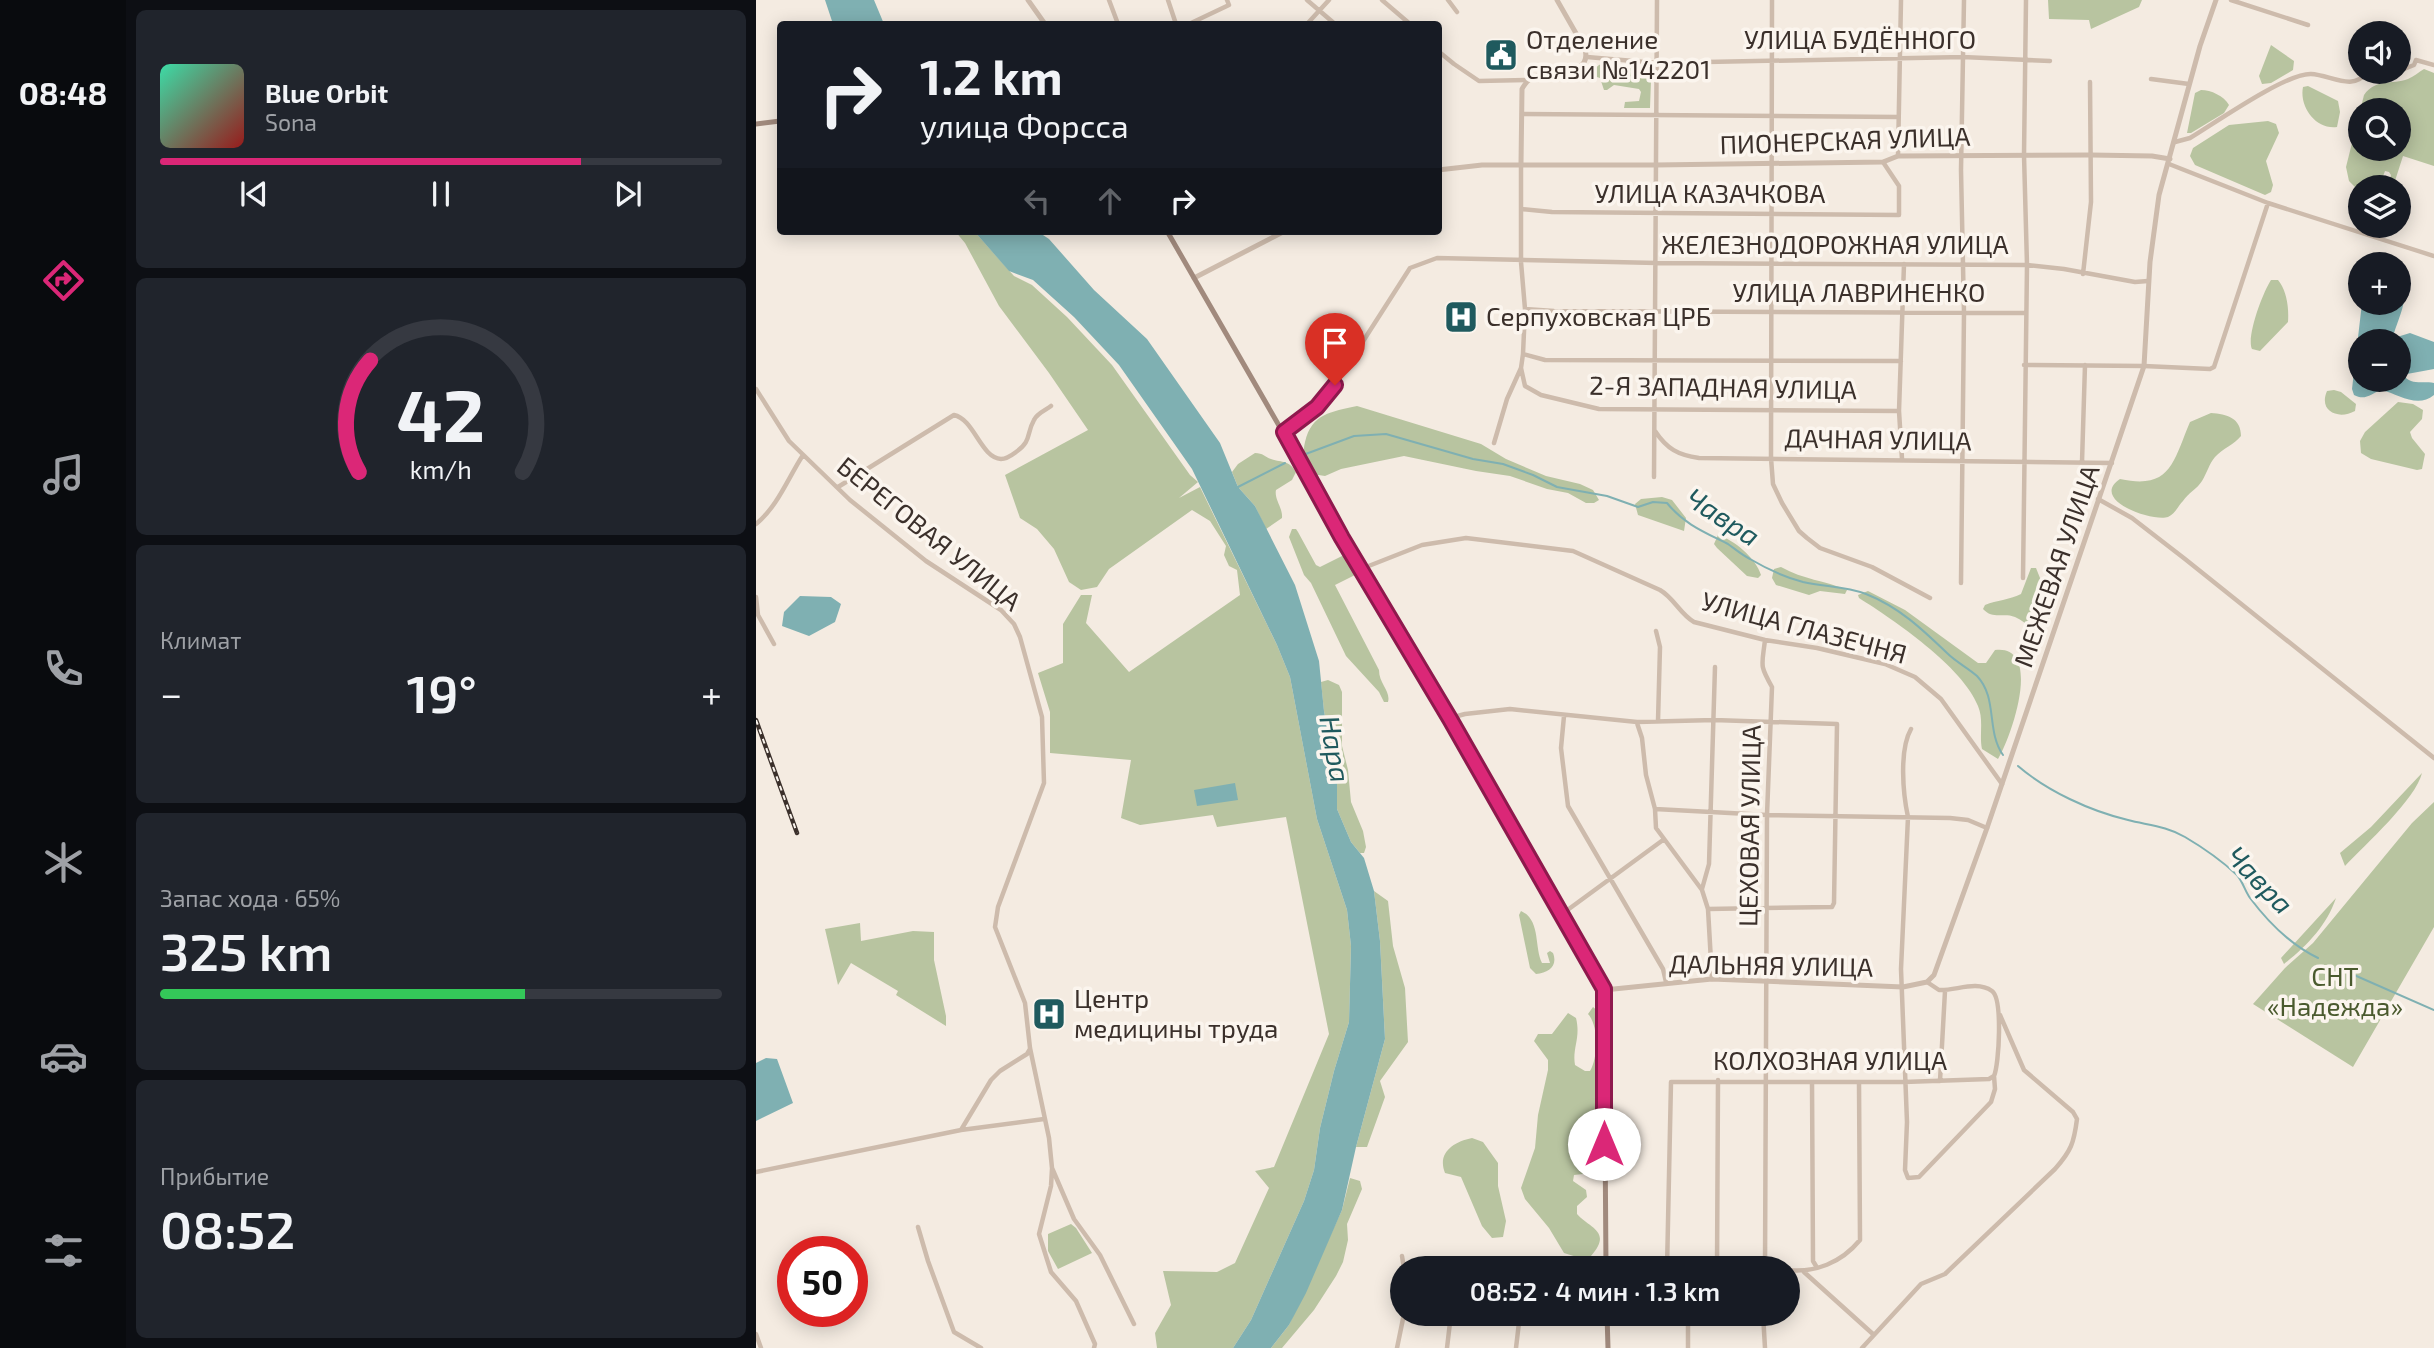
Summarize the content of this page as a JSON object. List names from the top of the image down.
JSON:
{
  "streets": {
    "street": [
      "УЛИЦА БУДЁННОГО",
      "ПИОНЕРСКАЯ УЛИЦА",
      "УЛИЦА КАЗАЧКОВА",
      "ЖЕЛЕЗНОДОРОЖНАЯ УЛИЦА",
      "УЛИЦА ЛАВРИНЕНКО",
      "2-Я ЗАПАДНАЯ УЛИЦА",
      "ДАЧНАЯ УЛИЦА",
      "БЕРЕГОВАЯ УЛИЦА",
      "МЕЖЕВАЯ УЛИЦА",
      "УЛИЦА ГЛАЗЕЧНЯ",
      "ЦЕХОВАЯ УЛИЦА",
      "ДАЛЬНЯЯ УЛИЦА",
      "КОЛХОЗНАЯ УЛИЦА"
    ]
  },
  "crossings": [
    ["ПИОНЕРСКАЯ УЛИЦА", "УЛИЦА КАЗАЧКОВА"],
    ["ПИОНЕРСКАЯ УЛИЦА", "МЕЖЕВАЯ УЛИЦА"],
    ["ЖЕЛЕЗНОДОРОЖНАЯ УЛИЦА", "МЕЖЕВАЯ УЛИЦА"],
    ["ДАЧНАЯ УЛИЦА", "МЕЖЕВАЯ УЛИЦА"],
    ["МЕЖЕВАЯ УЛИЦА", "УЛИЦА ГЛАЗЕЧНЯ"],
    ["МЕЖЕВАЯ УЛИЦА", "ДАЛЬНЯЯ УЛИЦА"],
    ["УЛИЦА ГЛАЗЕЧНЯ", "ЦЕХОВАЯ УЛИЦА"],
    ["ЦЕХОВАЯ УЛИЦА", "ДАЛЬНЯЯ УЛИЦА"],
    ["ЦЕХОВАЯ УЛИЦА", "КОЛХОЗНАЯ УЛИЦА"]
  ],
  "water": ["Чавра", "Нара"],
  "parks": ["СНТ «Надежда»"],
  "places": {
    "public building": ["Отделение связи №142201"],
    "hospital": ["Серпуховская ЦРБ", "Центр медицины труда"]
  },
  "page": {
    "tabs": "08:48",
    "map_buttons": ["+", "−"],
    "turn": ["1.2 km", "улица Форсса"],
    "song": ["Blue Orbit", "Sona"],
    "tile": [
      "Климат",
      ["Запас хода · 65%", "325 km"],
      ["Прибытие", "08:52"]
    ],
    "heat": ["−", "19°", "+"],
    "limit": "50",
    "trip": "08:52 · 4 мин · 1.3 km",
    "gauge": ["42", "km/h"]
  }
}
